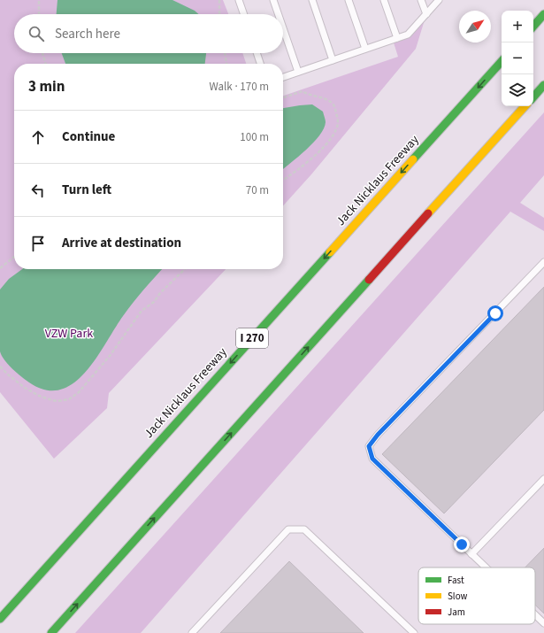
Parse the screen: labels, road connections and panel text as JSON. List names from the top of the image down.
{
  "streets": {
    "highway": ["Jack Nicklaus Freeway", "I 270"]
  },
  "parks": ["VZW Park"],
  "legend": ["Fast", "Slow", "Jam"],
  "north": "top right",
  "page": {
    "map_buttons": ["+", "−"],
    "search": "Search here",
    "heading": ["3 min", "Walk · 170 m"],
    "list": [
      ["Continue", "100 m"],
      ["Turn left", "70 m"],
      "Arrive at destination"
    ]
  }
}
